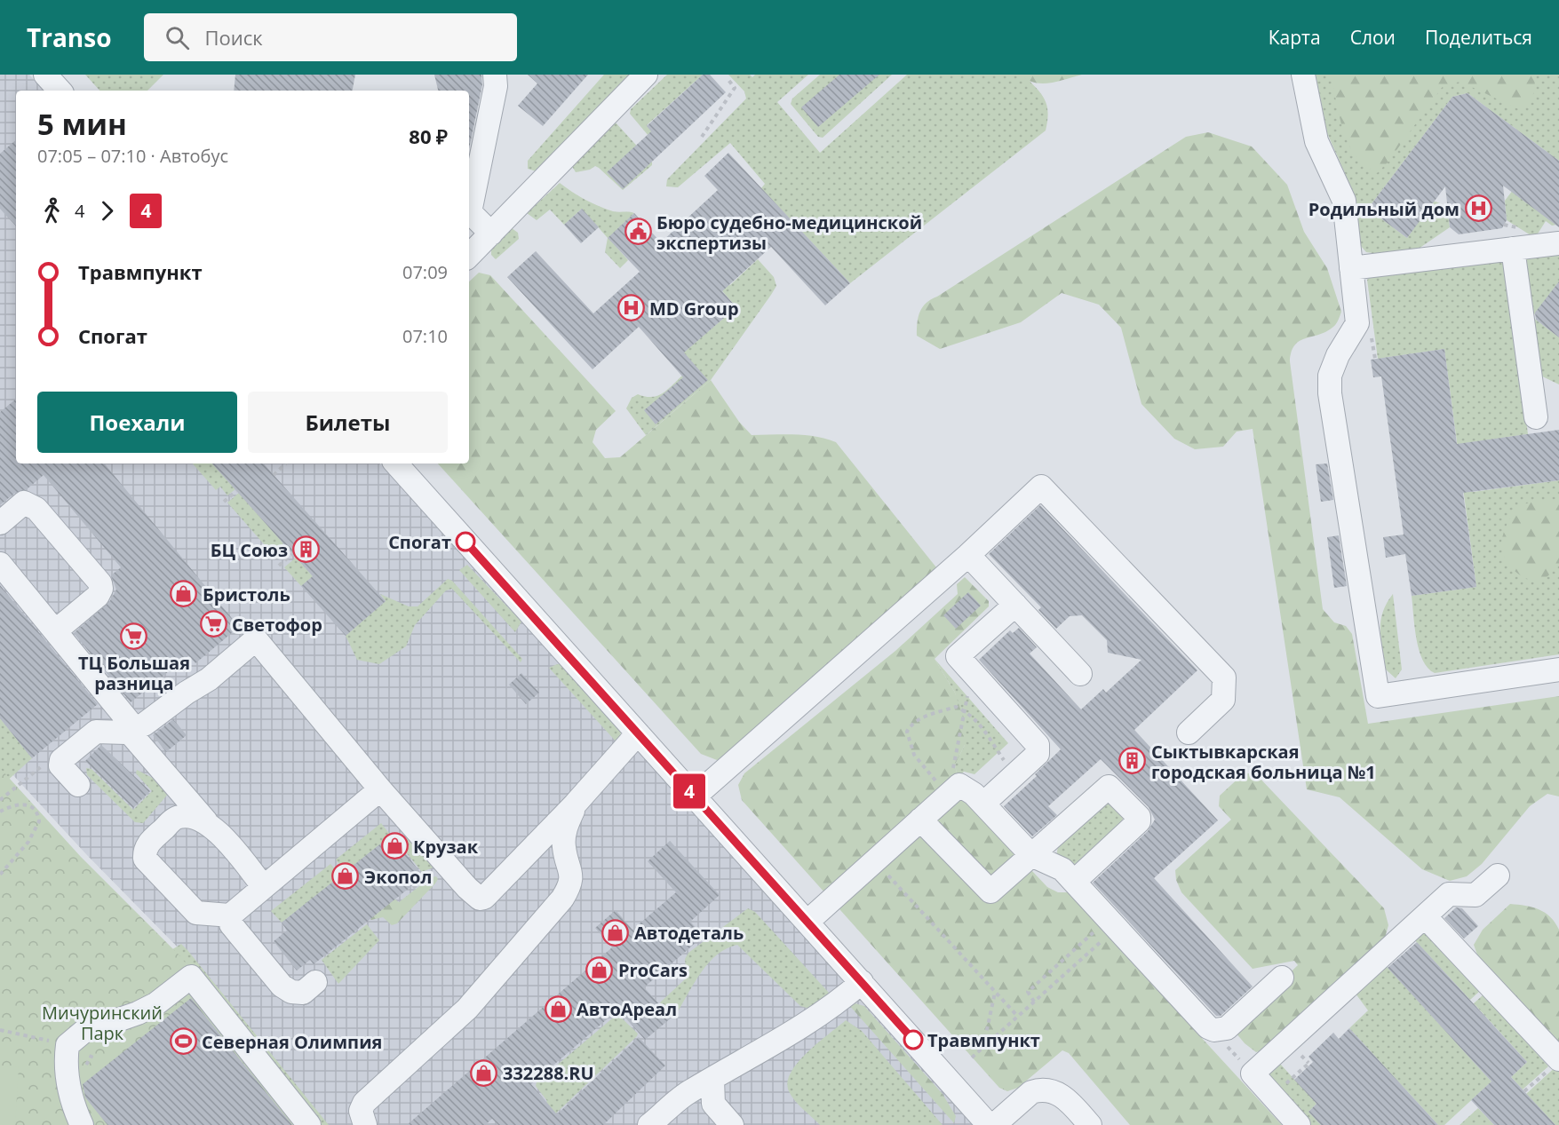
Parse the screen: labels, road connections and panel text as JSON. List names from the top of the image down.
{
  "parks": ["Мичуринский Парк"],
  "places": {
    "hospital": ["Родильный дом", "MD Group"],
    "public building": ["Бюро судебно-медицинской экспертизы"],
    "other": ["Спогат", "Травмпункт"],
    "building": ["БЦ Союз", "Сыктывкарская городская больница №1"],
    "shop": [
      "Бристоль",
      "Крузак",
      "Экопол",
      "Автодеталь",
      "ProCars",
      "АвтоАреал",
      "332288.RU"
    ],
    "supermarket": ["Светофор", "ТЦ Большая разница"],
    "sports": ["Северная Олимпия"]
  },
  "lines": ["bus line 4"],
  "page": {
    "header": "Transo",
    "search": "Поиск",
    "nav": ["Карта", "Слои", "Поделиться"],
    "on_map": "4",
    "heading": ["5 мин", "07:05 – 07:10 · Автобус", "80 ₽"],
    "legs": ["4", "4"],
    "list": [
      {
        "name": "Травмпункт",
        "value": "07:09"
      },
      {
        "name": "Спогат",
        "value": "07:10"
      }
    ],
    "buttons": ["Поехали", "Билеты"]
  }
}
